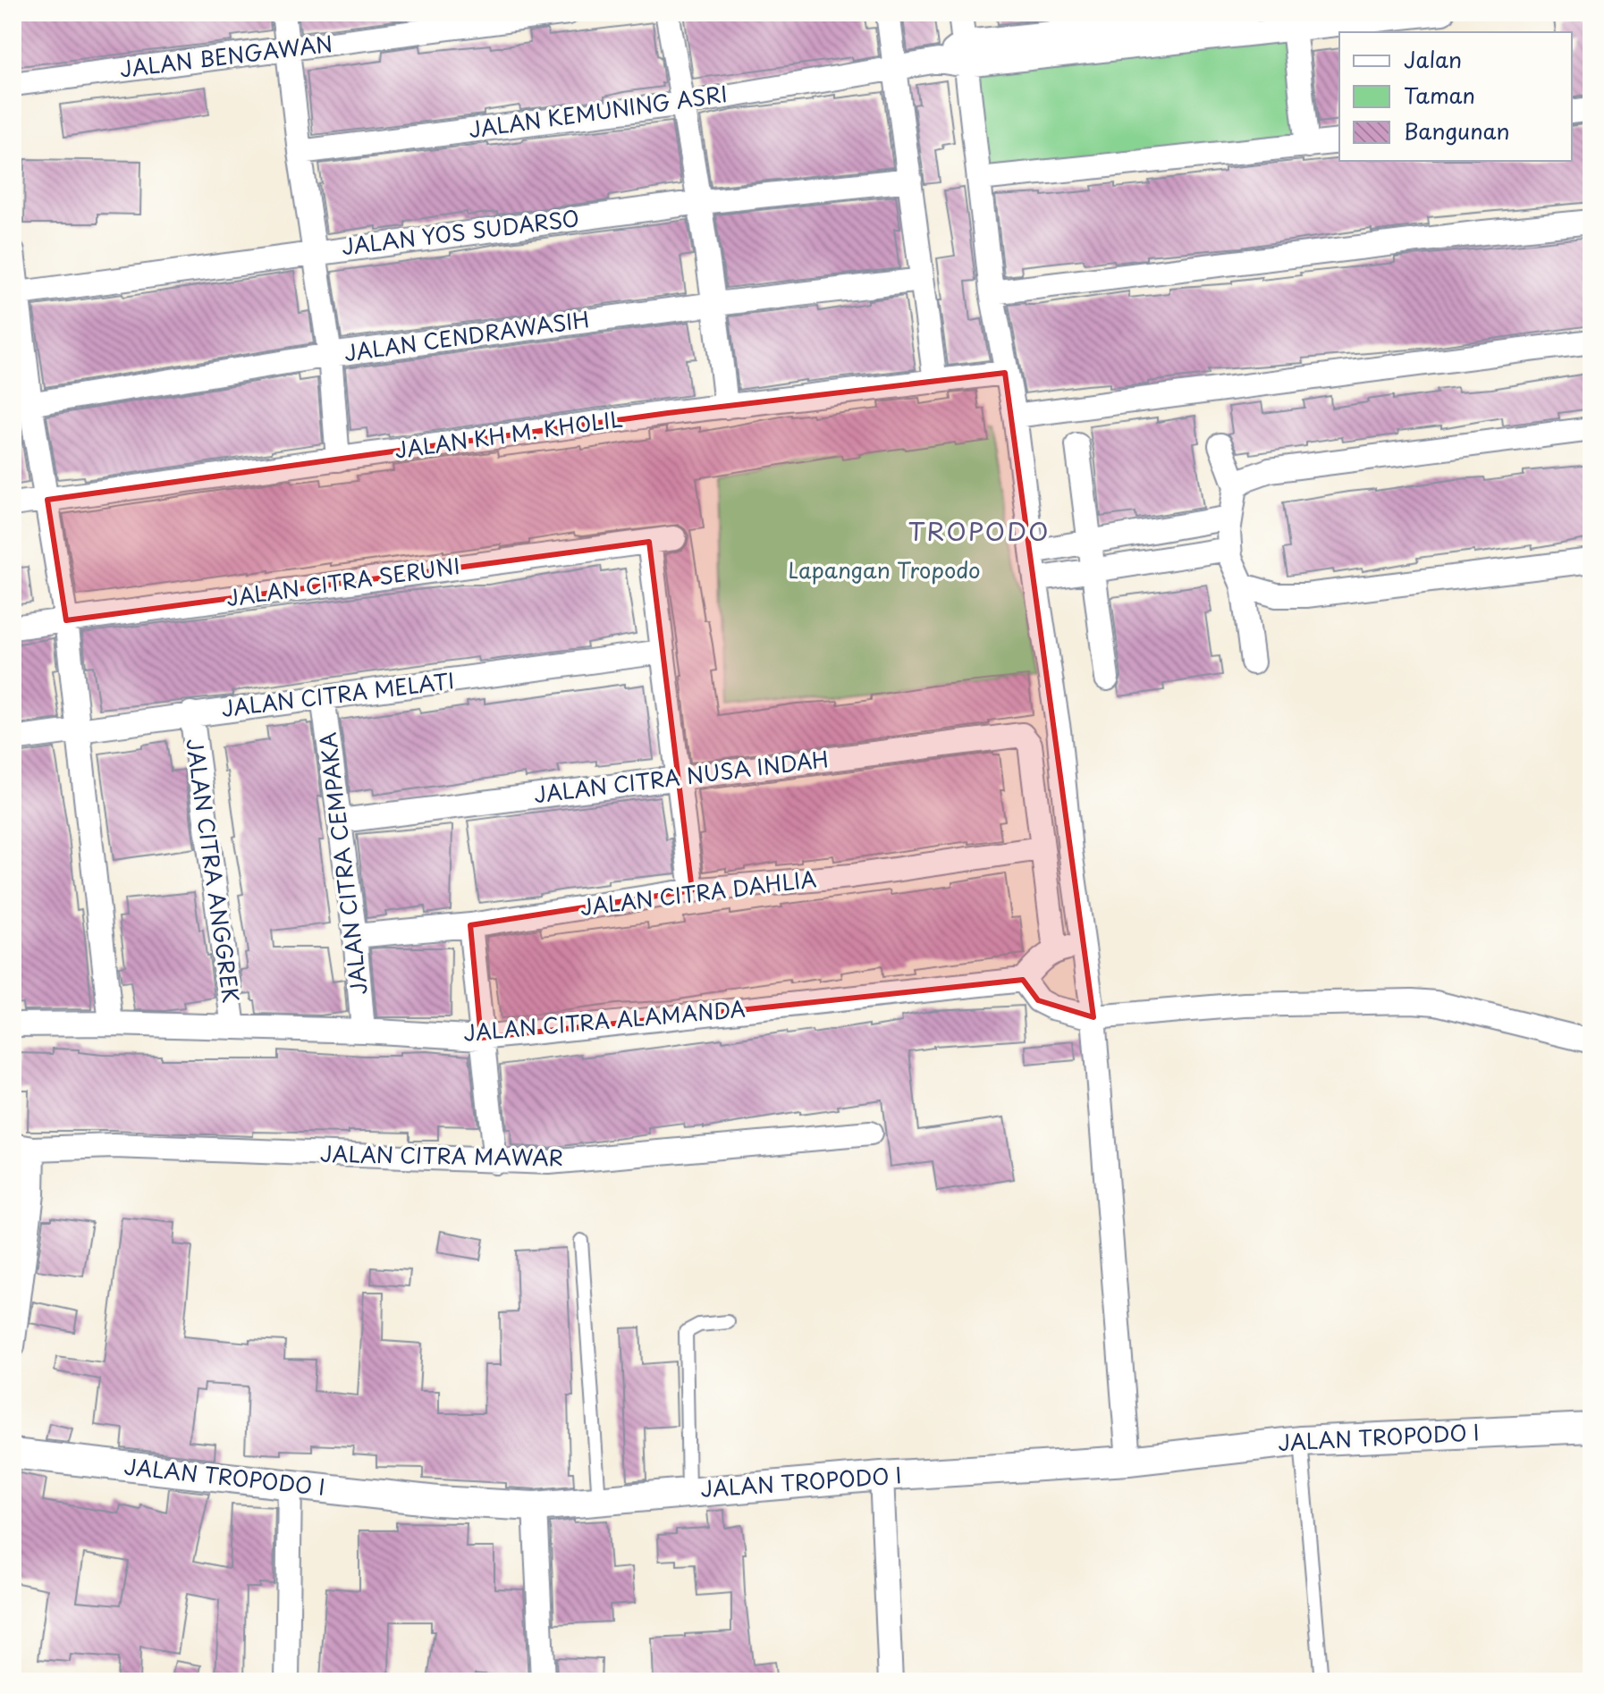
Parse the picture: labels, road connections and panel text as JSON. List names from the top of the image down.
{
  "streets": {
    "street": [
      "JALAN BENGAWAN",
      "JALAN KEMUNING ASRI",
      "JALAN YOS SUDARSO",
      "JALAN CENDRAWASIH",
      "JALAN KH M. KHOLIL",
      "JALAN CITRA SERUNI",
      "JALAN CITRA MELATI",
      "JALAN CITRA NUSA INDAH",
      "JALAN CITRA CEMPAKA",
      "JALAN CITRA ANGGREK",
      "JALAN CITRA DAHLIA",
      "JALAN CITRA ALAMANDA",
      "JALAN CITRA MAWAR",
      "JALAN TROPODO I"
    ]
  },
  "crossings": [
    ["JALAN CITRA MELATI", "JALAN CITRA CEMPAKA"],
    ["JALAN CITRA MELATI", "JALAN CITRA ANGGREK"],
    ["JALAN CITRA NUSA INDAH", "JALAN CITRA CEMPAKA"],
    ["JALAN CITRA NUSA INDAH", "JALAN CITRA DAHLIA"],
    ["JALAN CITRA CEMPAKA", "JALAN CITRA DAHLIA"],
    ["JALAN CITRA CEMPAKA", "JALAN CITRA ALAMANDA"],
    ["JALAN CITRA ANGGREK", "JALAN CITRA ALAMANDA"]
  ],
  "districts": ["TROPODO"],
  "parks": ["Lapangan Tropodo"],
  "legend": ["Jalan", "Taman", "Bangunan"]
}
